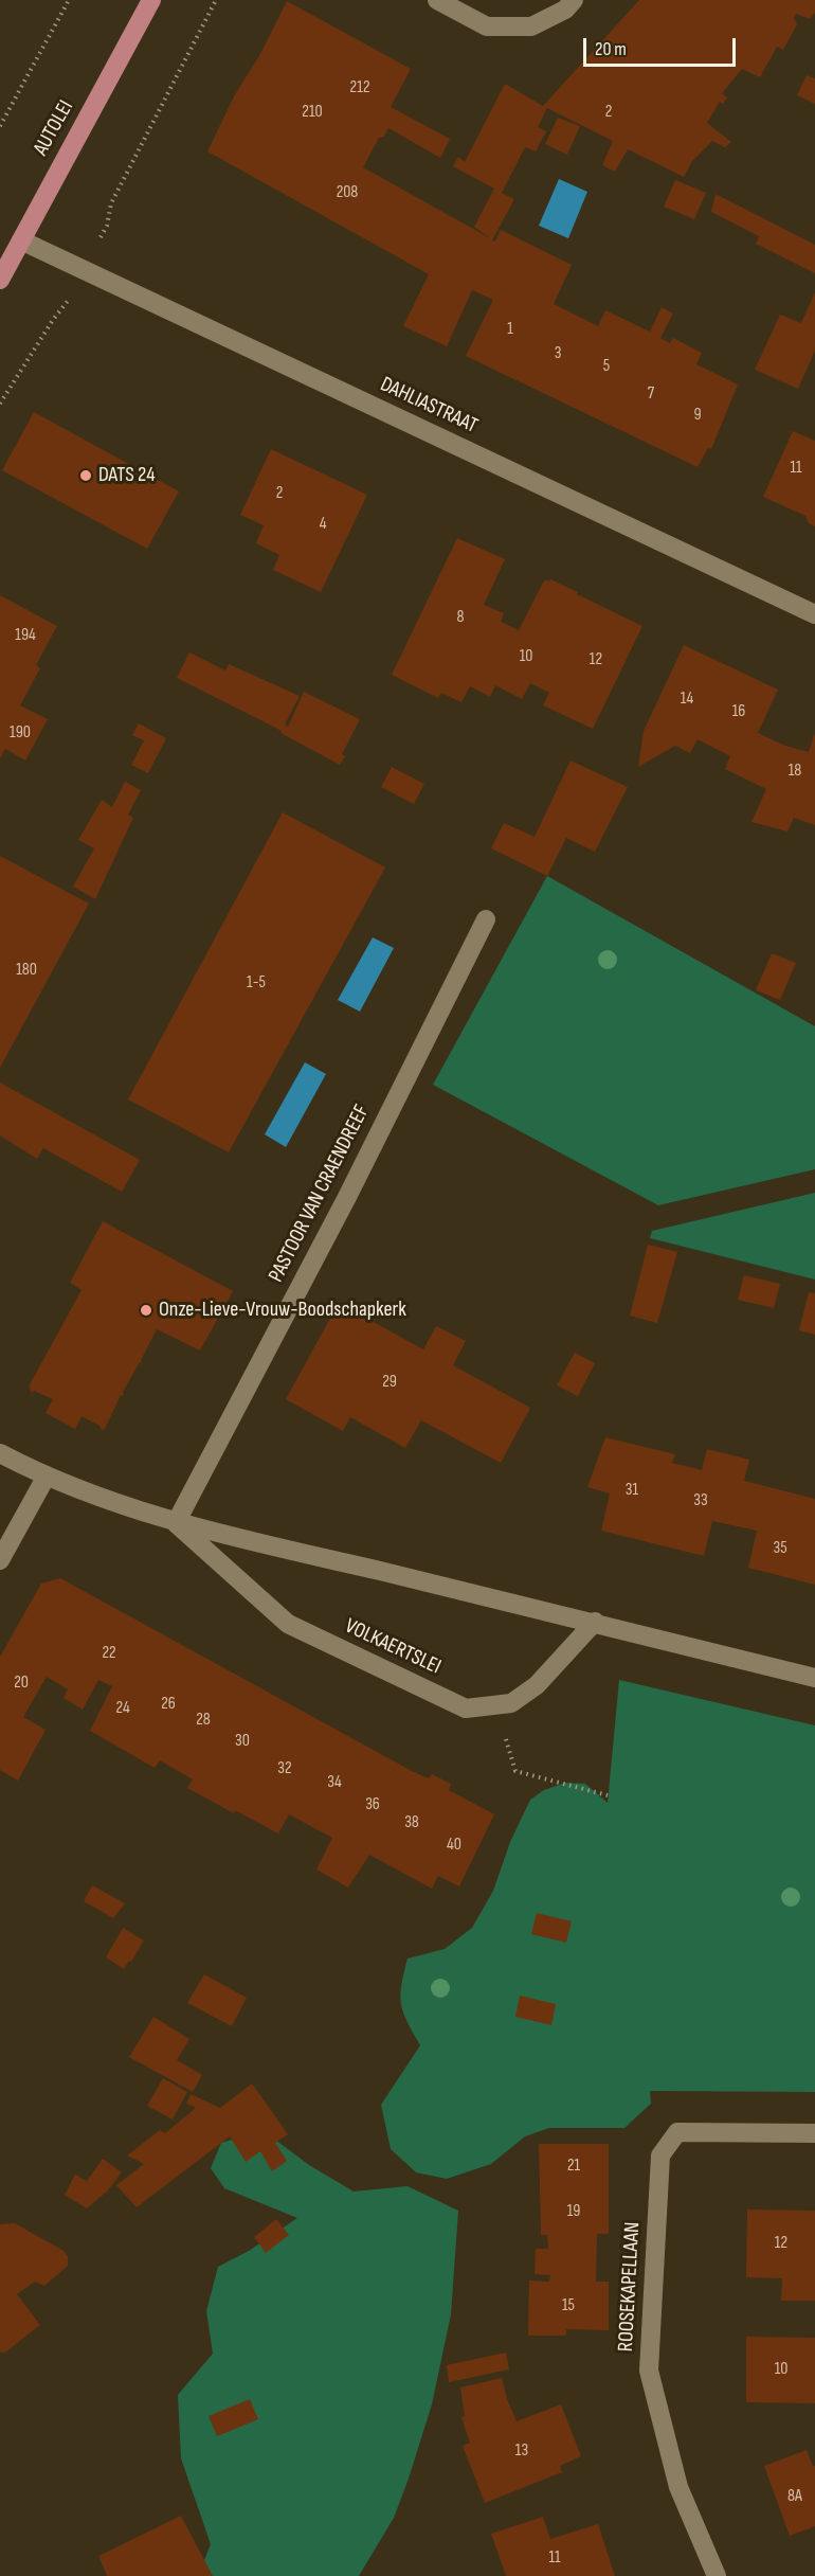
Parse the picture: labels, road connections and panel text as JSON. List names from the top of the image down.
{
  "streets": {
    "main road": ["AUTOLEI"],
    "street": [
      "DAHLIASTRAAT",
      "PASTOOR VAN CRAENDREEF",
      "VOLKAERTSLEI",
      "ROOSEKAPELLAAN"
    ]
  },
  "crossings": [
    ["AUTOLEI", "DAHLIASTRAAT"],
    ["PASTOOR VAN CRAENDREEF", "VOLKAERTSLEI"]
  ],
  "places": ["DATS 24", "Onze-Lieve-Vrouw-Boodschapkerk"],
  "house_numbers": [
    "212",
    "210",
    "2",
    "208",
    "1",
    "3",
    "5",
    "7",
    "9",
    "11",
    "2",
    "4",
    "8",
    "194",
    "10",
    "12",
    "14",
    "16",
    "190",
    "18",
    "180",
    "1-5",
    "29",
    "31",
    "33",
    "35",
    "22",
    "20",
    "26",
    "24",
    "28",
    "30",
    "32",
    "34",
    "36",
    "38",
    "40",
    "21",
    "19",
    "12",
    "15",
    "10",
    "13",
    "8A",
    "11"
  ],
  "scale_bar": "20 m"
}
